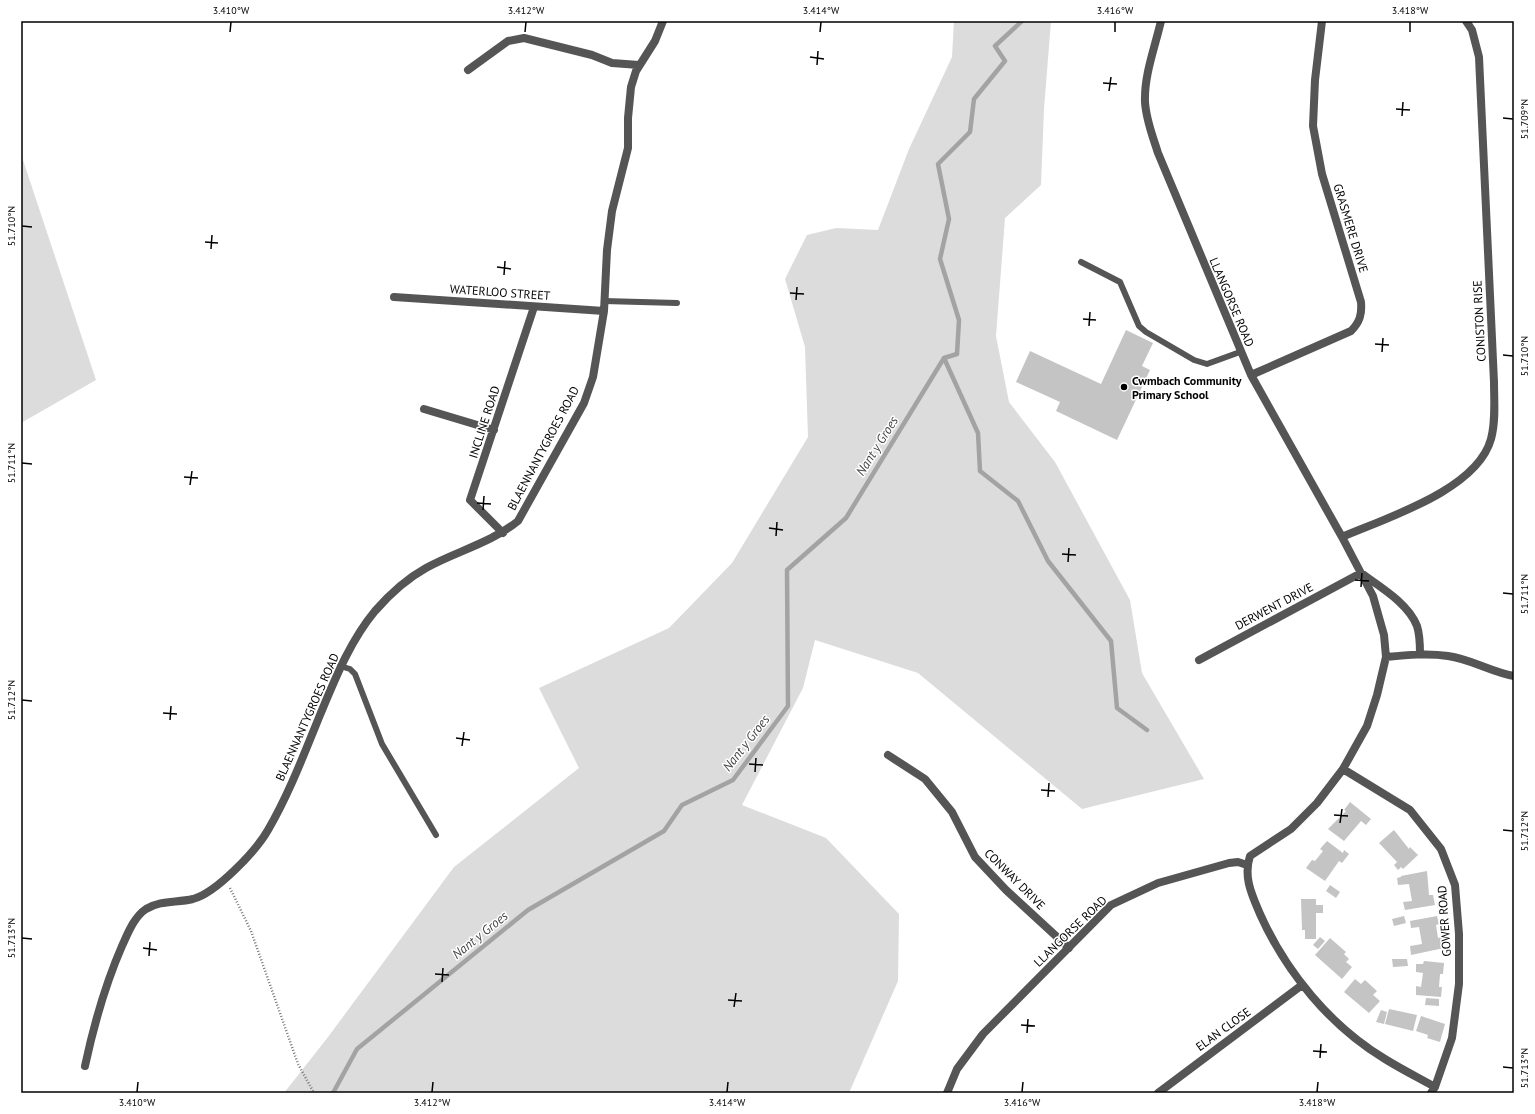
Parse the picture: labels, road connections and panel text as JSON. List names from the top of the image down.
{
  "streets": {
    "street": [
      "GRASMERE DRIVE",
      "WATERLOO STREET",
      "LLANGORSE ROAD",
      "CONISTON RISE",
      "INCLINE ROAD",
      "BLAENNANTYGROES ROAD",
      "DERWENT DRIVE",
      "CONWAY DRIVE",
      "GOWER ROAD",
      "ELAN CLOSE"
    ]
  },
  "crossings": [
    ["GRASMERE DRIVE", "LLANGORSE ROAD"],
    ["WATERLOO STREET", "INCLINE ROAD"],
    ["WATERLOO STREET", "BLAENNANTYGROES ROAD"],
    ["LLANGORSE ROAD", "CONISTON RISE"],
    ["LLANGORSE ROAD", "DERWENT DRIVE"],
    ["LLANGORSE ROAD", "CONWAY DRIVE"],
    ["LLANGORSE ROAD", "GOWER ROAD"],
    ["INCLINE ROAD", "BLAENNANTYGROES ROAD"]
  ],
  "water": ["Nant y Groes"],
  "places": ["Cwmbach Community Primary School"],
  "coordinates": [
    "3.410°W",
    "3.412°W",
    "3.414°W",
    "3.416°W",
    "3.418°W",
    "51.709°N",
    "51.710°N",
    "51.711°N",
    "51.712°N",
    "51.713°N"
  ]
}
